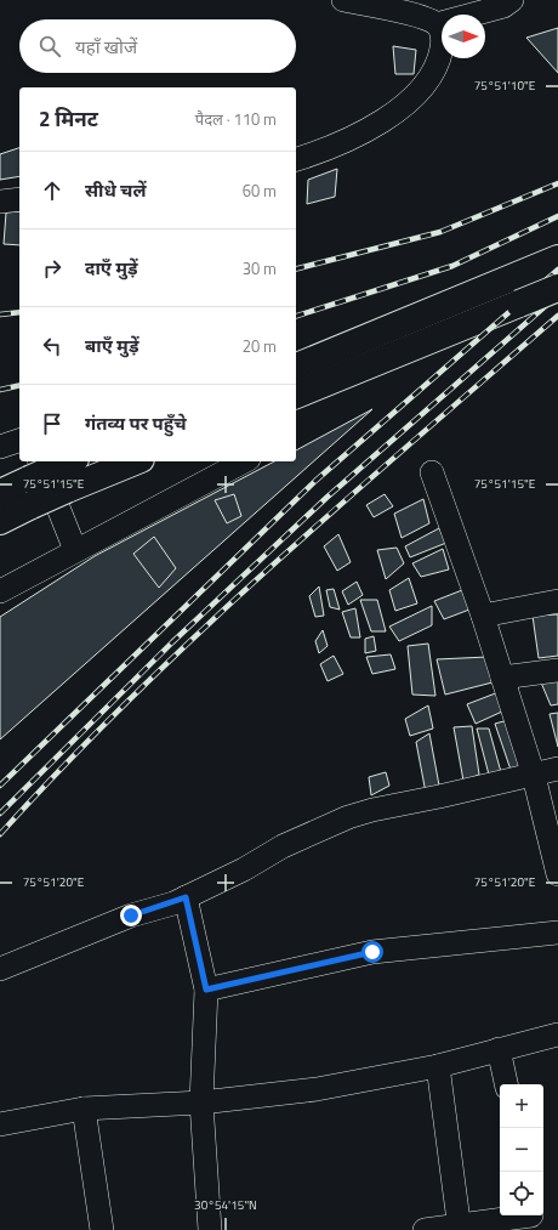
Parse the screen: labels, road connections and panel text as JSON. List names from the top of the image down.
{
  "north": "right",
  "page": {
    "search": "यहाँ खोजें",
    "heading": ["2 मिनट", "पैदल · 110 m"],
    "list": [
      ["सीधे चलें", "60 m"],
      ["दाएँ मुड़ें", "30 m"],
      ["बाएँ मुड़ें", "20 m"],
      "गंतव्य पर पहुँचे"
    ],
    "map_buttons": ["+", "−"]
  },
  "coordinates": [
    "75°51'10\"E",
    "75°51'15\"E",
    "75°51'20\"E",
    "30°54'15\"N"
  ]
}
